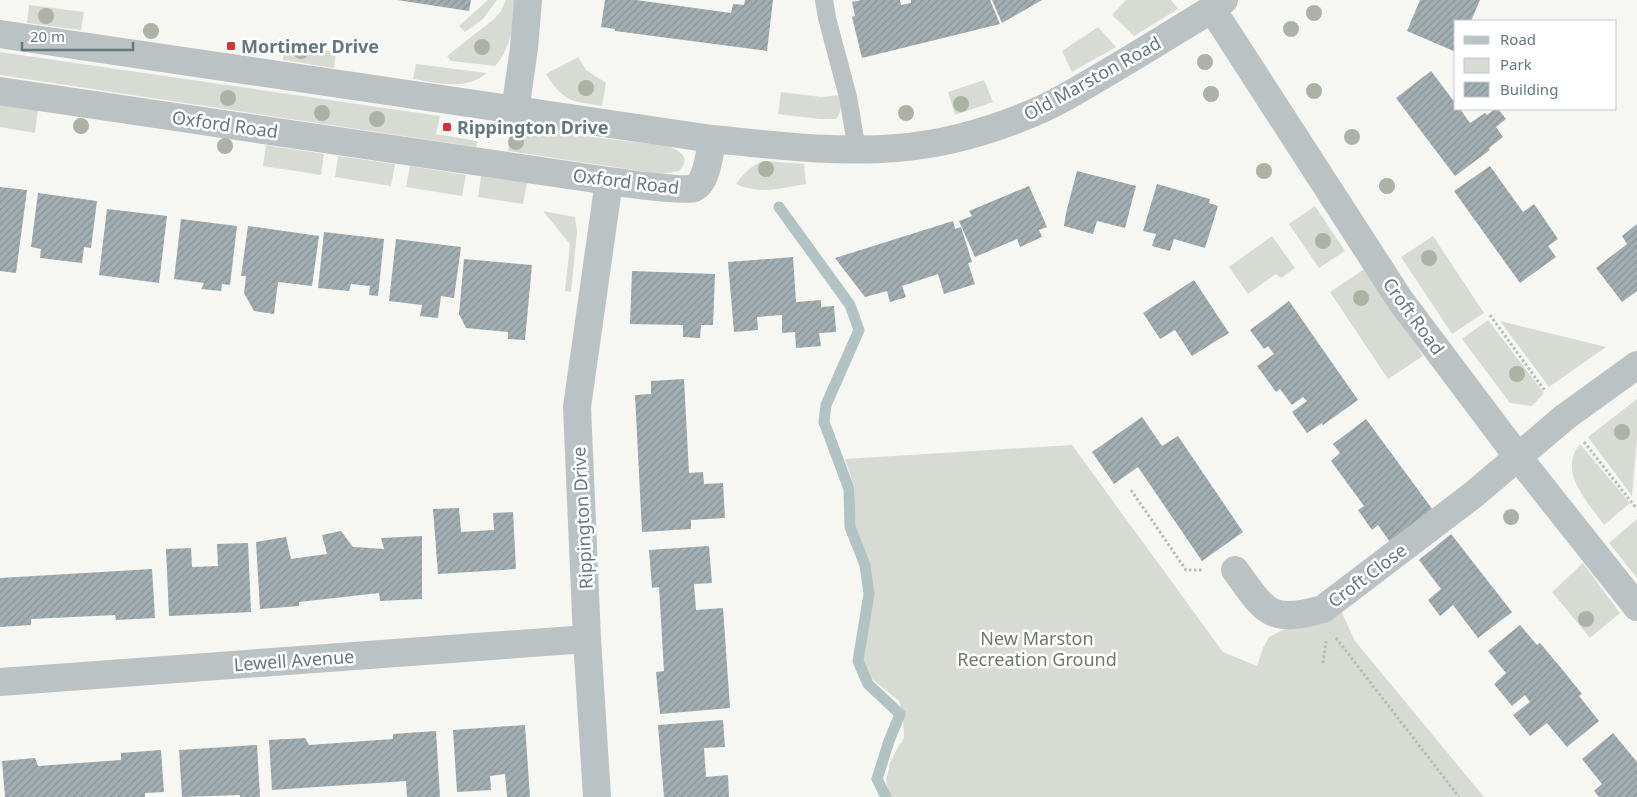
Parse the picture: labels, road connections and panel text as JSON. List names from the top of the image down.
{
  "streets": {
    "street": [
      "Old Marston Road",
      "Oxford Road",
      "Croft Road",
      "Rippington Drive",
      "Croft Close",
      "Lewell Avenue"
    ]
  },
  "crossings": [
    ["Old Marston Road", "Oxford Road"],
    ["Old Marston Road", "Croft Road"],
    ["Oxford Road", "Rippington Drive"],
    ["Croft Road", "Croft Close"],
    ["Rippington Drive", "Lewell Avenue"]
  ],
  "parks": ["New Marston Recreation Ground"],
  "places": {
    "transit": ["Mortimer Drive", "Rippington Drive"]
  },
  "legend": ["Road", "Park", "Building"],
  "scale_bar": "20 m"
}
